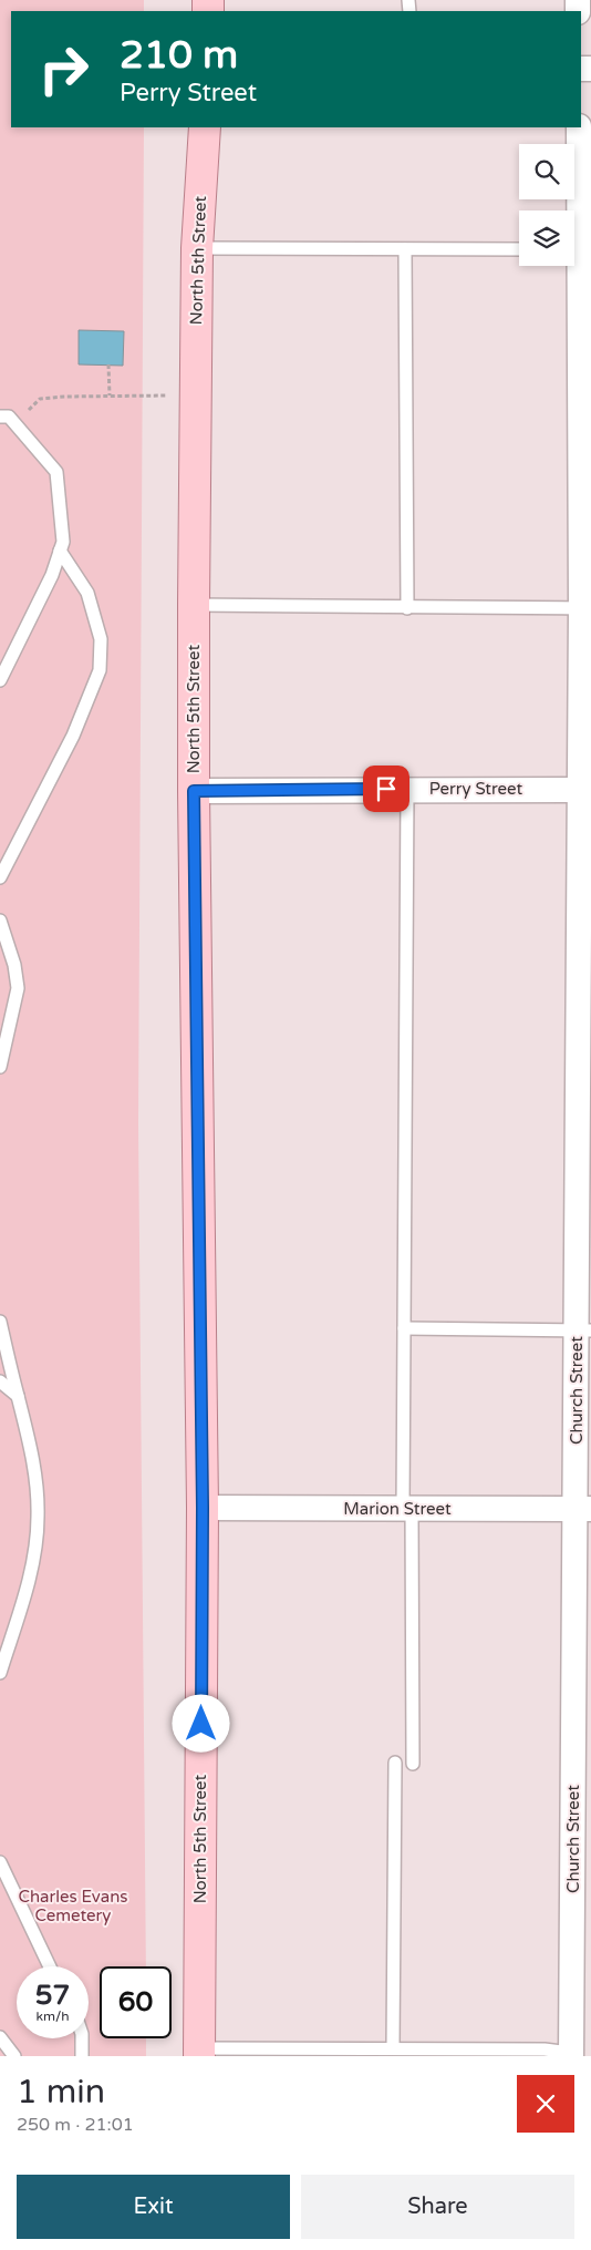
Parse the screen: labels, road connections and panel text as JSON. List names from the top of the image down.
{
  "streets": {
    "main road": ["North 5th Street"],
    "street": ["Perry Street", "Church Street", "Marion Street"]
  },
  "crossings": [
    ["North 5th Street", "Perry Street"],
    ["North 5th Street", "Marion Street"],
    ["Perry Street", "Church Street"],
    ["Church Street", "Marion Street"]
  ],
  "parks": ["Charles Evans Cemetery"],
  "page": {
    "turn": ["210 m", "Perry Street"],
    "speed": "57 km/h",
    "limit": "60",
    "heading": ["1 min", "250 m · 21:01"],
    "buttons": ["Exit", "Share"]
  }
}
